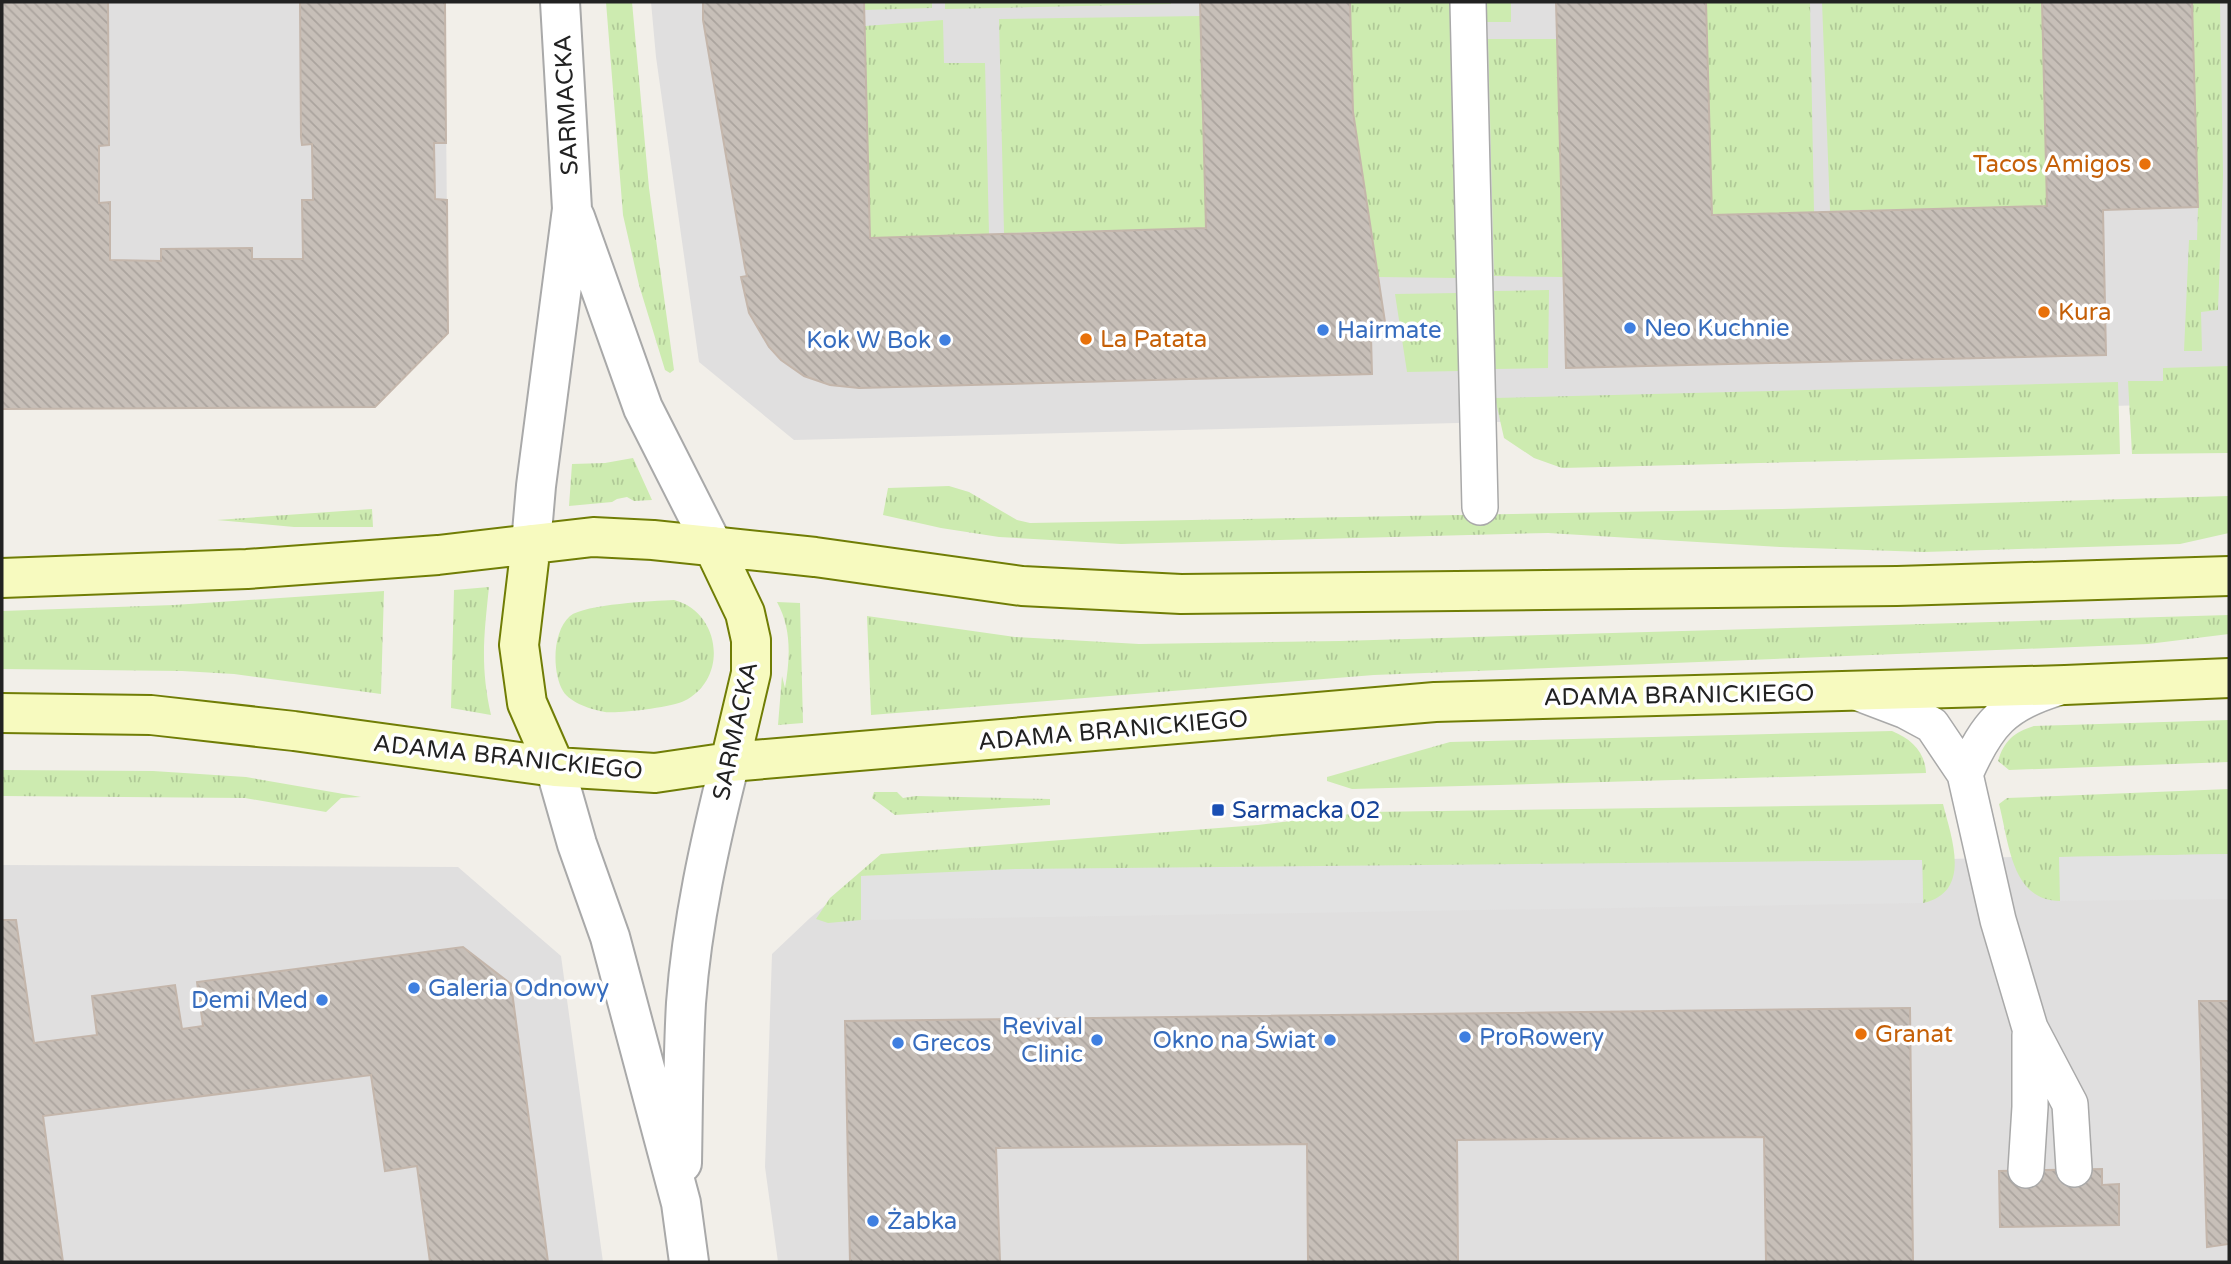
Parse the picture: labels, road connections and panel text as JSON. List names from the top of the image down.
{
  "streets": {
    "main road": ["SARMACKA", "ADAMA BRANICKIEGO"]
  },
  "crossings": [
    ["SARMACKA", "ADAMA BRANICKIEGO"]
  ],
  "places": {
    "other": [
      "Tacos Amigos",
      "Kura",
      "Neo Kuchnie",
      "Hairmate",
      "La Patata",
      "Kok W Bok",
      "Galeria Odnowy",
      "Demi Med",
      "Granat",
      "ProRowery",
      "Revival Clinic",
      "Okno na Świat",
      "Grecos",
      "Żabka"
    ],
    "transit": ["Sarmacka 02"]
  }
}
